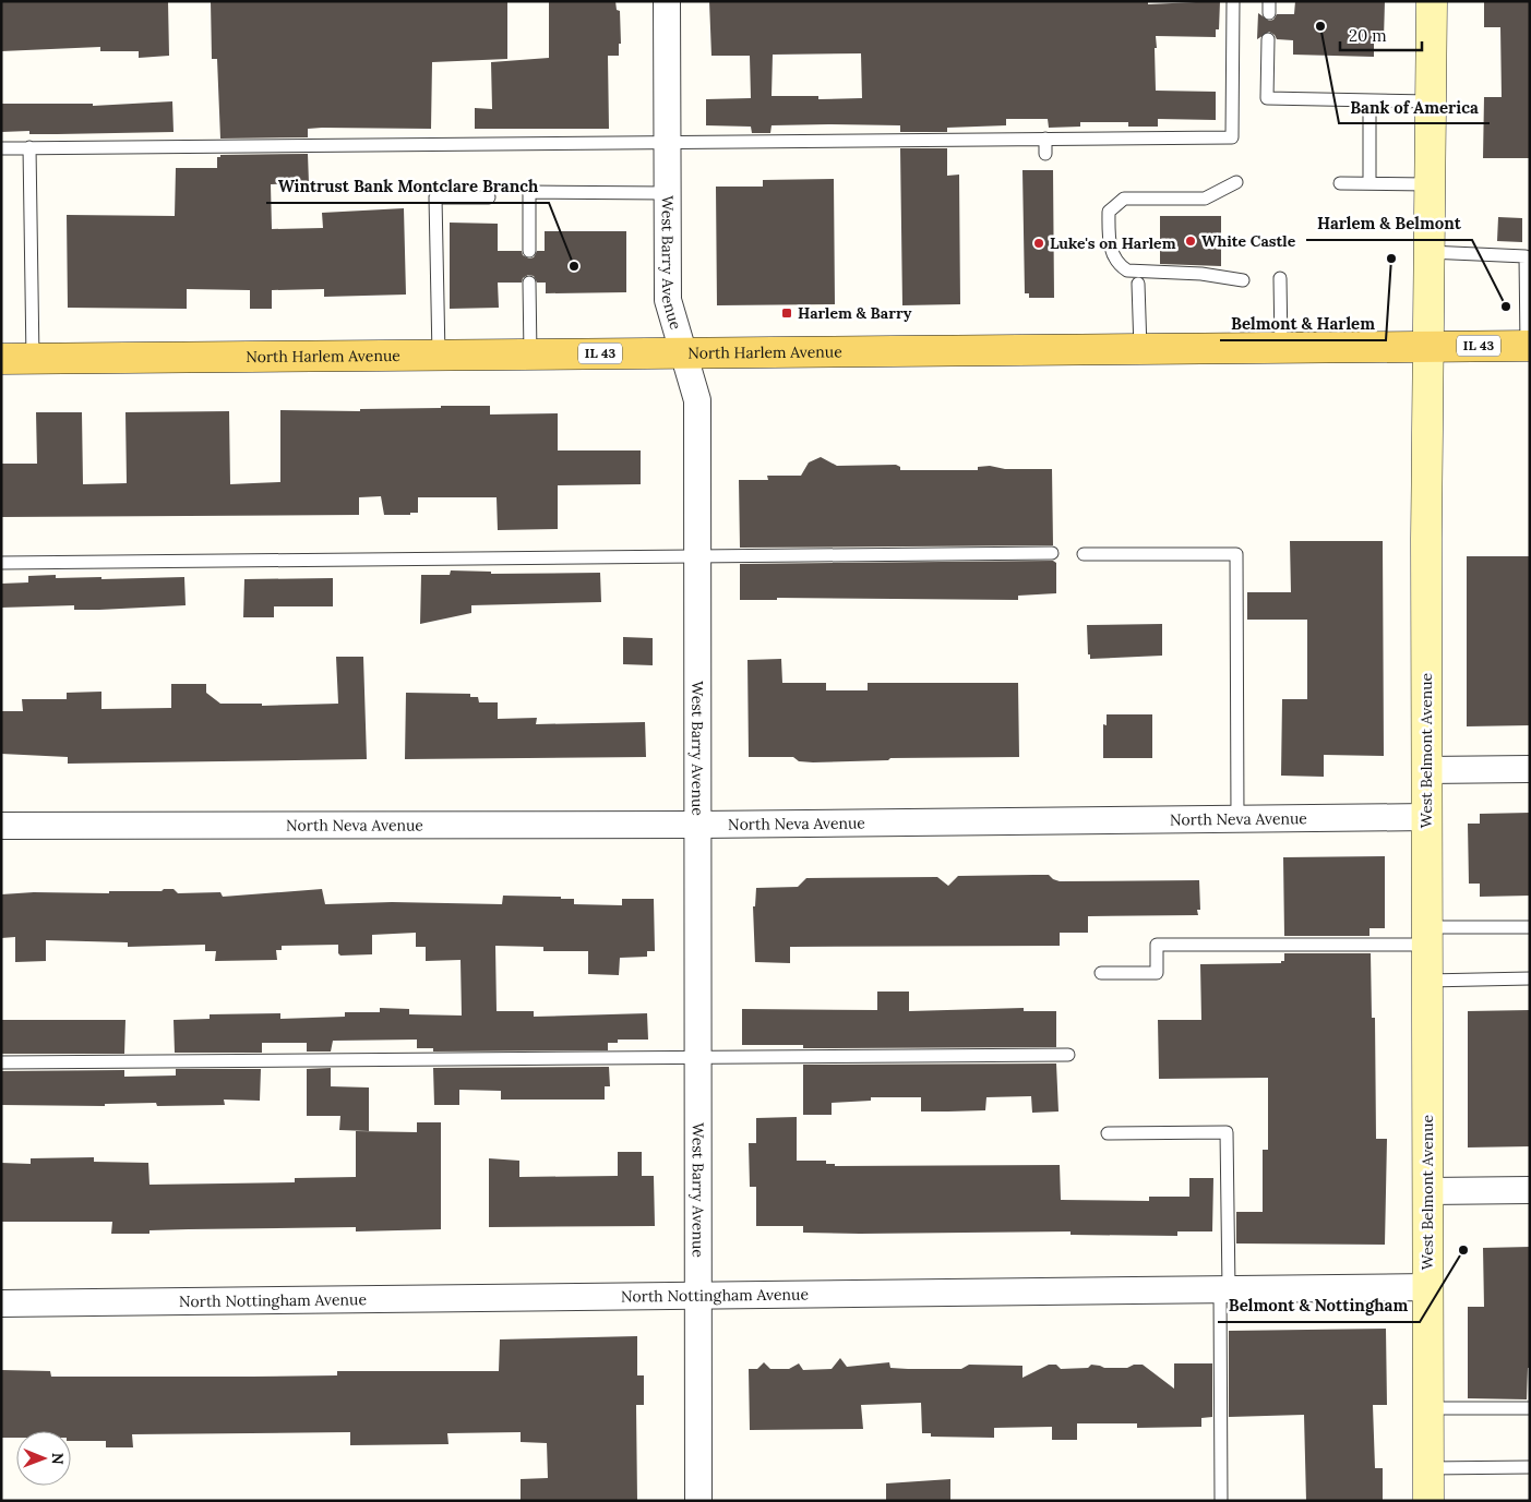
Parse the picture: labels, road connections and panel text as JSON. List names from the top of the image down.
{
  "streets": {
    "main road": ["IL 43", "North Harlem Avenue", "West Belmont Avenue"],
    "street": ["West Barry Avenue", "North Neva Avenue", "North Nottingham Avenue"]
  },
  "crossings": [
    ["West Barry Avenue", "North Harlem Avenue"],
    ["West Barry Avenue", "North Neva Avenue"],
    ["West Barry Avenue", "North Nottingham Avenue"],
    ["North Harlem Avenue", "West Belmont Avenue"],
    ["West Belmont Avenue", "North Neva Avenue"],
    ["West Belmont Avenue", "North Nottingham Avenue"]
  ],
  "places": {
    "other": [
      "Bank of America",
      "White Castle",
      "Luke's on Harlem",
      "Belmont & Harlem",
      "Wintrust Bank Montclare Branch",
      "Harlem & Belmont",
      "Belmont & Nottingham"
    ],
    "transit": ["Harlem & Barry"]
  },
  "scale_bar": "20 m",
  "north": "right"
}
